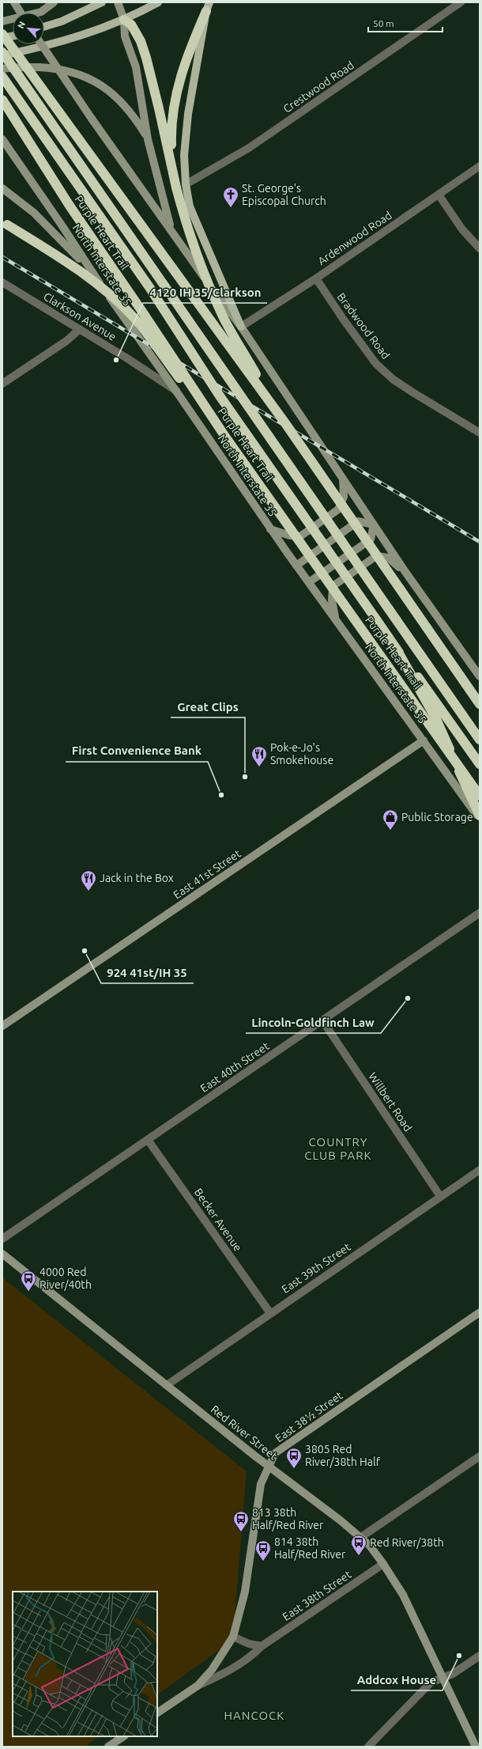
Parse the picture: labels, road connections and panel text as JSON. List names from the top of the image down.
{
  "streets": {
    "highway": ["Purple Heart Trail"],
    "main road": [
      "North Interstate 35",
      "East 41st Street",
      "East 38½ Street",
      "Red River Street",
      "East 38th Street"
    ],
    "street": [
      "Crestwood Road",
      "Ardenwood Road",
      "Clarkson Avenue",
      "Bradwood Road",
      "East 40th Street",
      "Willbert Road",
      "Becker Avenue",
      "East 39th Street"
    ]
  },
  "crossings": [
    ["Ardenwood Road", "Bradwood Road"],
    ["North Interstate 35", "Clarkson Avenue"],
    ["North Interstate 35", "East 41st Street"],
    ["East 40th Street", "Willbert Road"],
    ["East 40th Street", "Becker Avenue"],
    ["Willbert Road", "East 39th Street"],
    ["Becker Avenue", "East 39th Street"],
    ["East 39th Street", "Red River Street"],
    ["East 38½ Street", "Red River Street"],
    ["East 38½ Street", "East 38th Street"],
    ["Red River Street", "East 38th Street"]
  ],
  "districts": ["COUNTRY CLUB PARK", "HANCOCK"],
  "places": {
    "church": ["St. George's Episcopal Church"],
    "other": [
      "4120 IH 35/Clarkson",
      "Great Clips",
      "First Convenience Bank",
      "924 41st/IH 35",
      "Lincoln-Goldfinch Law",
      "Addcox House"
    ],
    "restaurant": ["Pok-e-Jo's Smokehouse", "Jack in the Box"],
    "shop": ["Public Storage"],
    "bus stop": [
      "4000 Red River/40th",
      "3805 Red River/38th Half",
      "813 38th Half/Red River",
      "Red River/38th",
      "814 38th Half/Red River"
    ]
  },
  "scale_bar": "50 m",
  "north": "top left"
}
